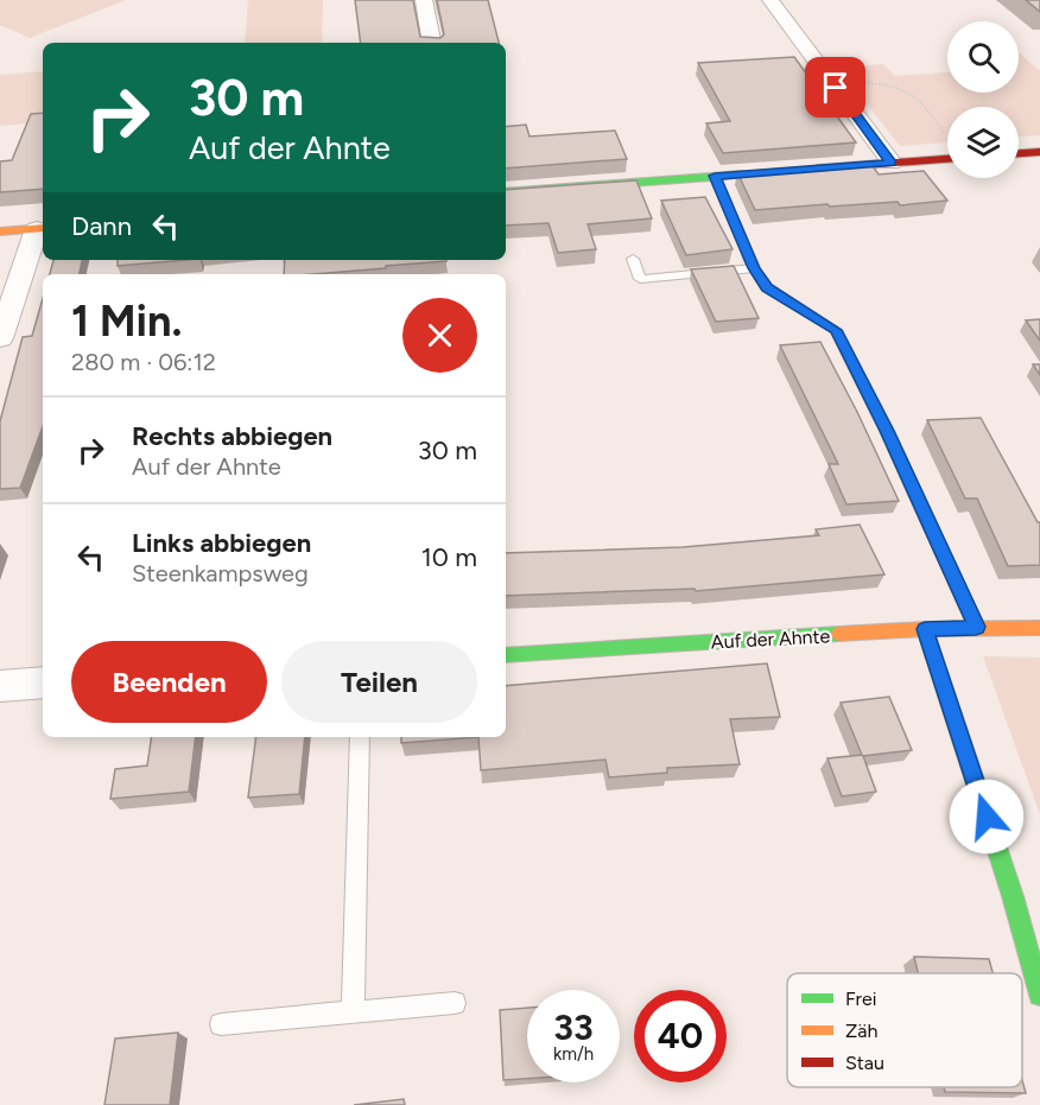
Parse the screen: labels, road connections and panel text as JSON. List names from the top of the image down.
{
  "streets": {
    "street": ["Auf der Ahnte"]
  },
  "legend": ["Frei", "Zäh", "Stau"],
  "page": {
    "turn": ["30 m", "Auf der Ahnte"],
    "then": "Dann",
    "heading": ["1 Min.", "280 m · 06:12"],
    "list": [
      {
        "name": "Rechts abbiegen",
        "note": "Auf der Ahnte",
        "value": "30 m"
      },
      {
        "name": "Links abbiegen",
        "note": "Steenkampsweg",
        "value": "10 m"
      }
    ],
    "buttons": ["Beenden", "Teilen"],
    "speed": "33 km/h",
    "limit": "40"
  }
}
